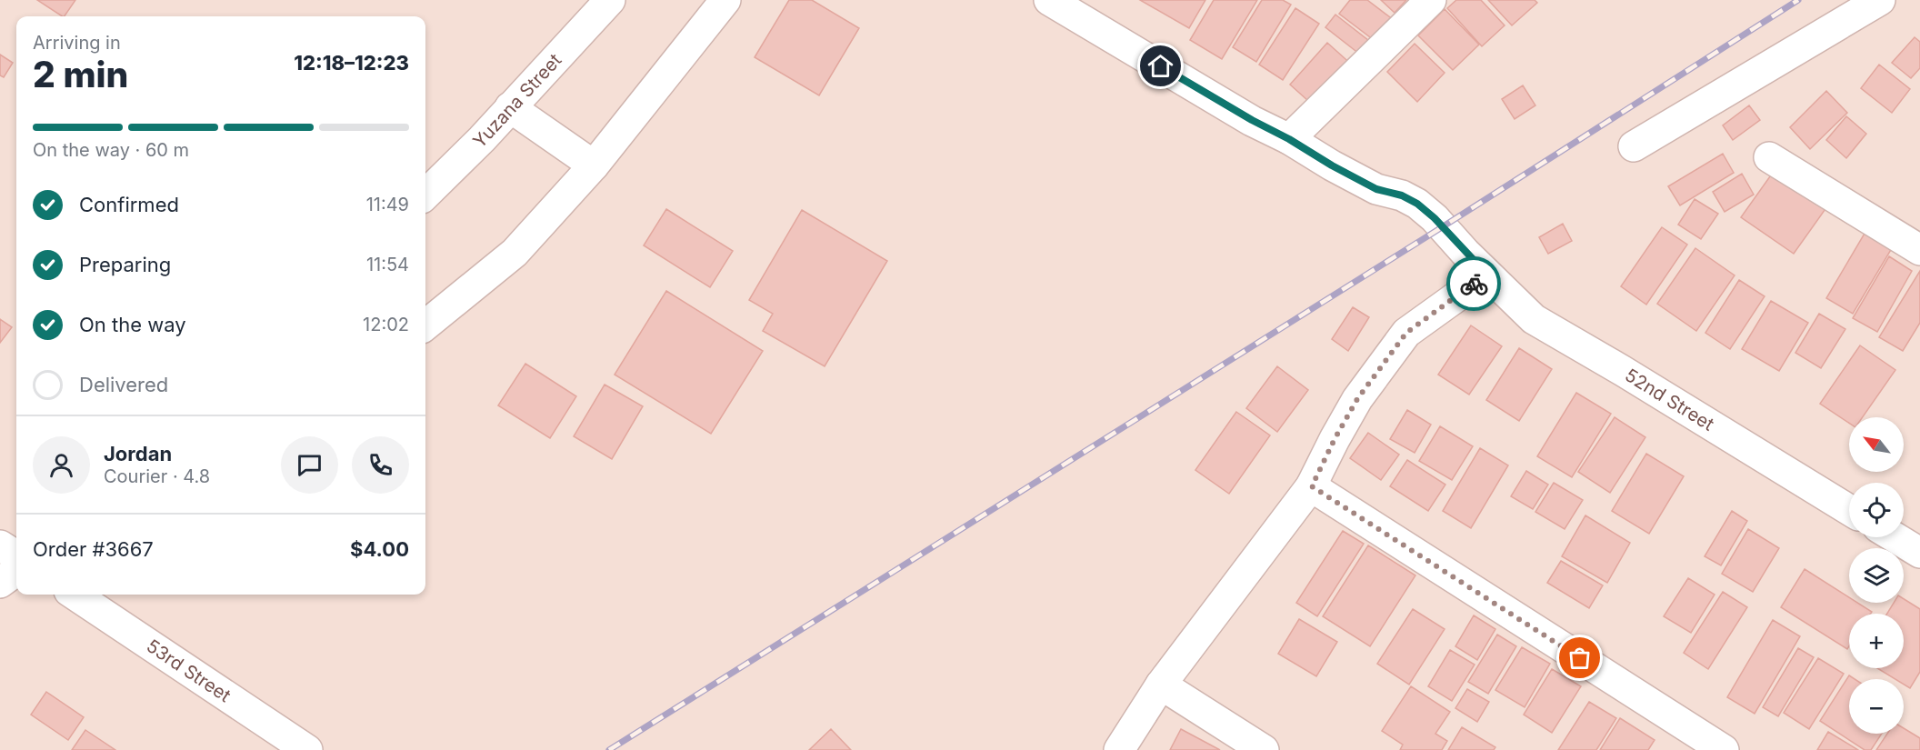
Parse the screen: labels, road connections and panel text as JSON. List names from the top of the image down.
{
  "streets": {
    "street": ["Yuzana Street", "52nd Street", "53rd Street"]
  },
  "north": "top left",
  "page": {
    "heading": ["2 min", "Arriving in", "12:18–12:23"],
    "panel": [
      "Jordan",
      "Courier · 4.8",
      "Order #3667",
      "$4.00"
    ],
    "bar": "On the way · 60 m",
    "list": [
      ["Confirmed", "11:49"],
      ["Preparing", "11:54"],
      ["On the way", "12:02"],
      "Delivered"
    ],
    "map_buttons": ["+", "−"]
  }
}
